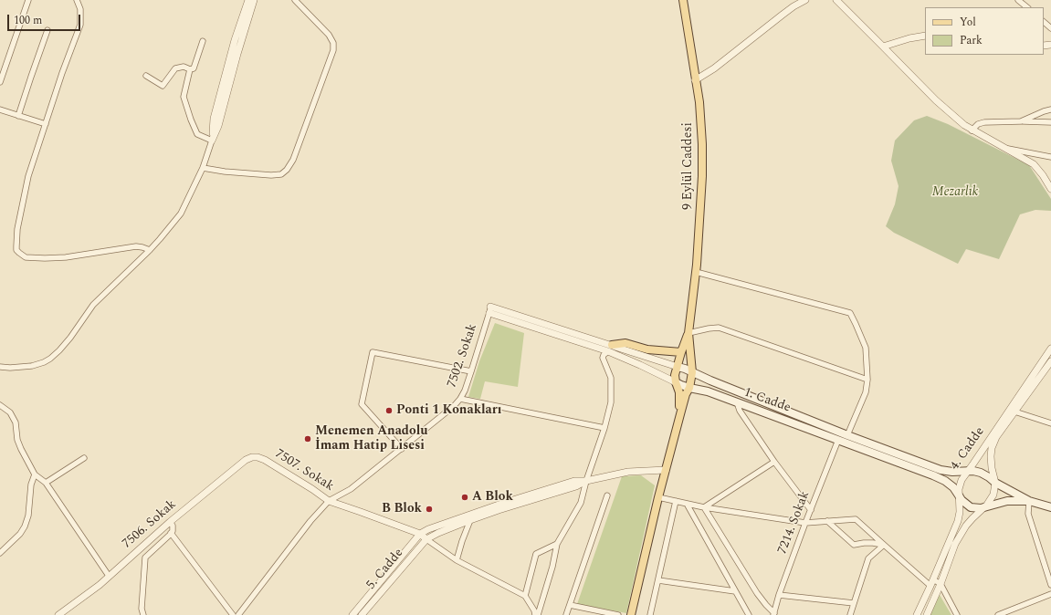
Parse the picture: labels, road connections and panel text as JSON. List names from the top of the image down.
{
  "streets": {
    "main road": ["9 Eylül Caddesi", "1. Cadde"],
    "street": [
      "7502. Sokak",
      "4. Cadde",
      "7507. Sokak",
      "7214. Sokak",
      "7506. Sokak",
      "5. Cadde"
    ]
  },
  "crossings": [
    ["9 Eylül Caddesi", "1. Cadde"],
    ["7502. Sokak", "1. Cadde"],
    ["7502. Sokak", "7507. Sokak"],
    ["1. Cadde", "4. Cadde"],
    ["1. Cadde", "7214. Sokak"],
    ["7507. Sokak", "7506. Sokak"]
  ],
  "parks": ["Mezarlık"],
  "places": [
    "Ponti 1 Konakları",
    "Menemen Anadolu İmam Hatip Lisesi",
    "A Blok",
    "B Blok"
  ],
  "legend": ["Yol", "Park"],
  "scale_bar": "100 m"
}
